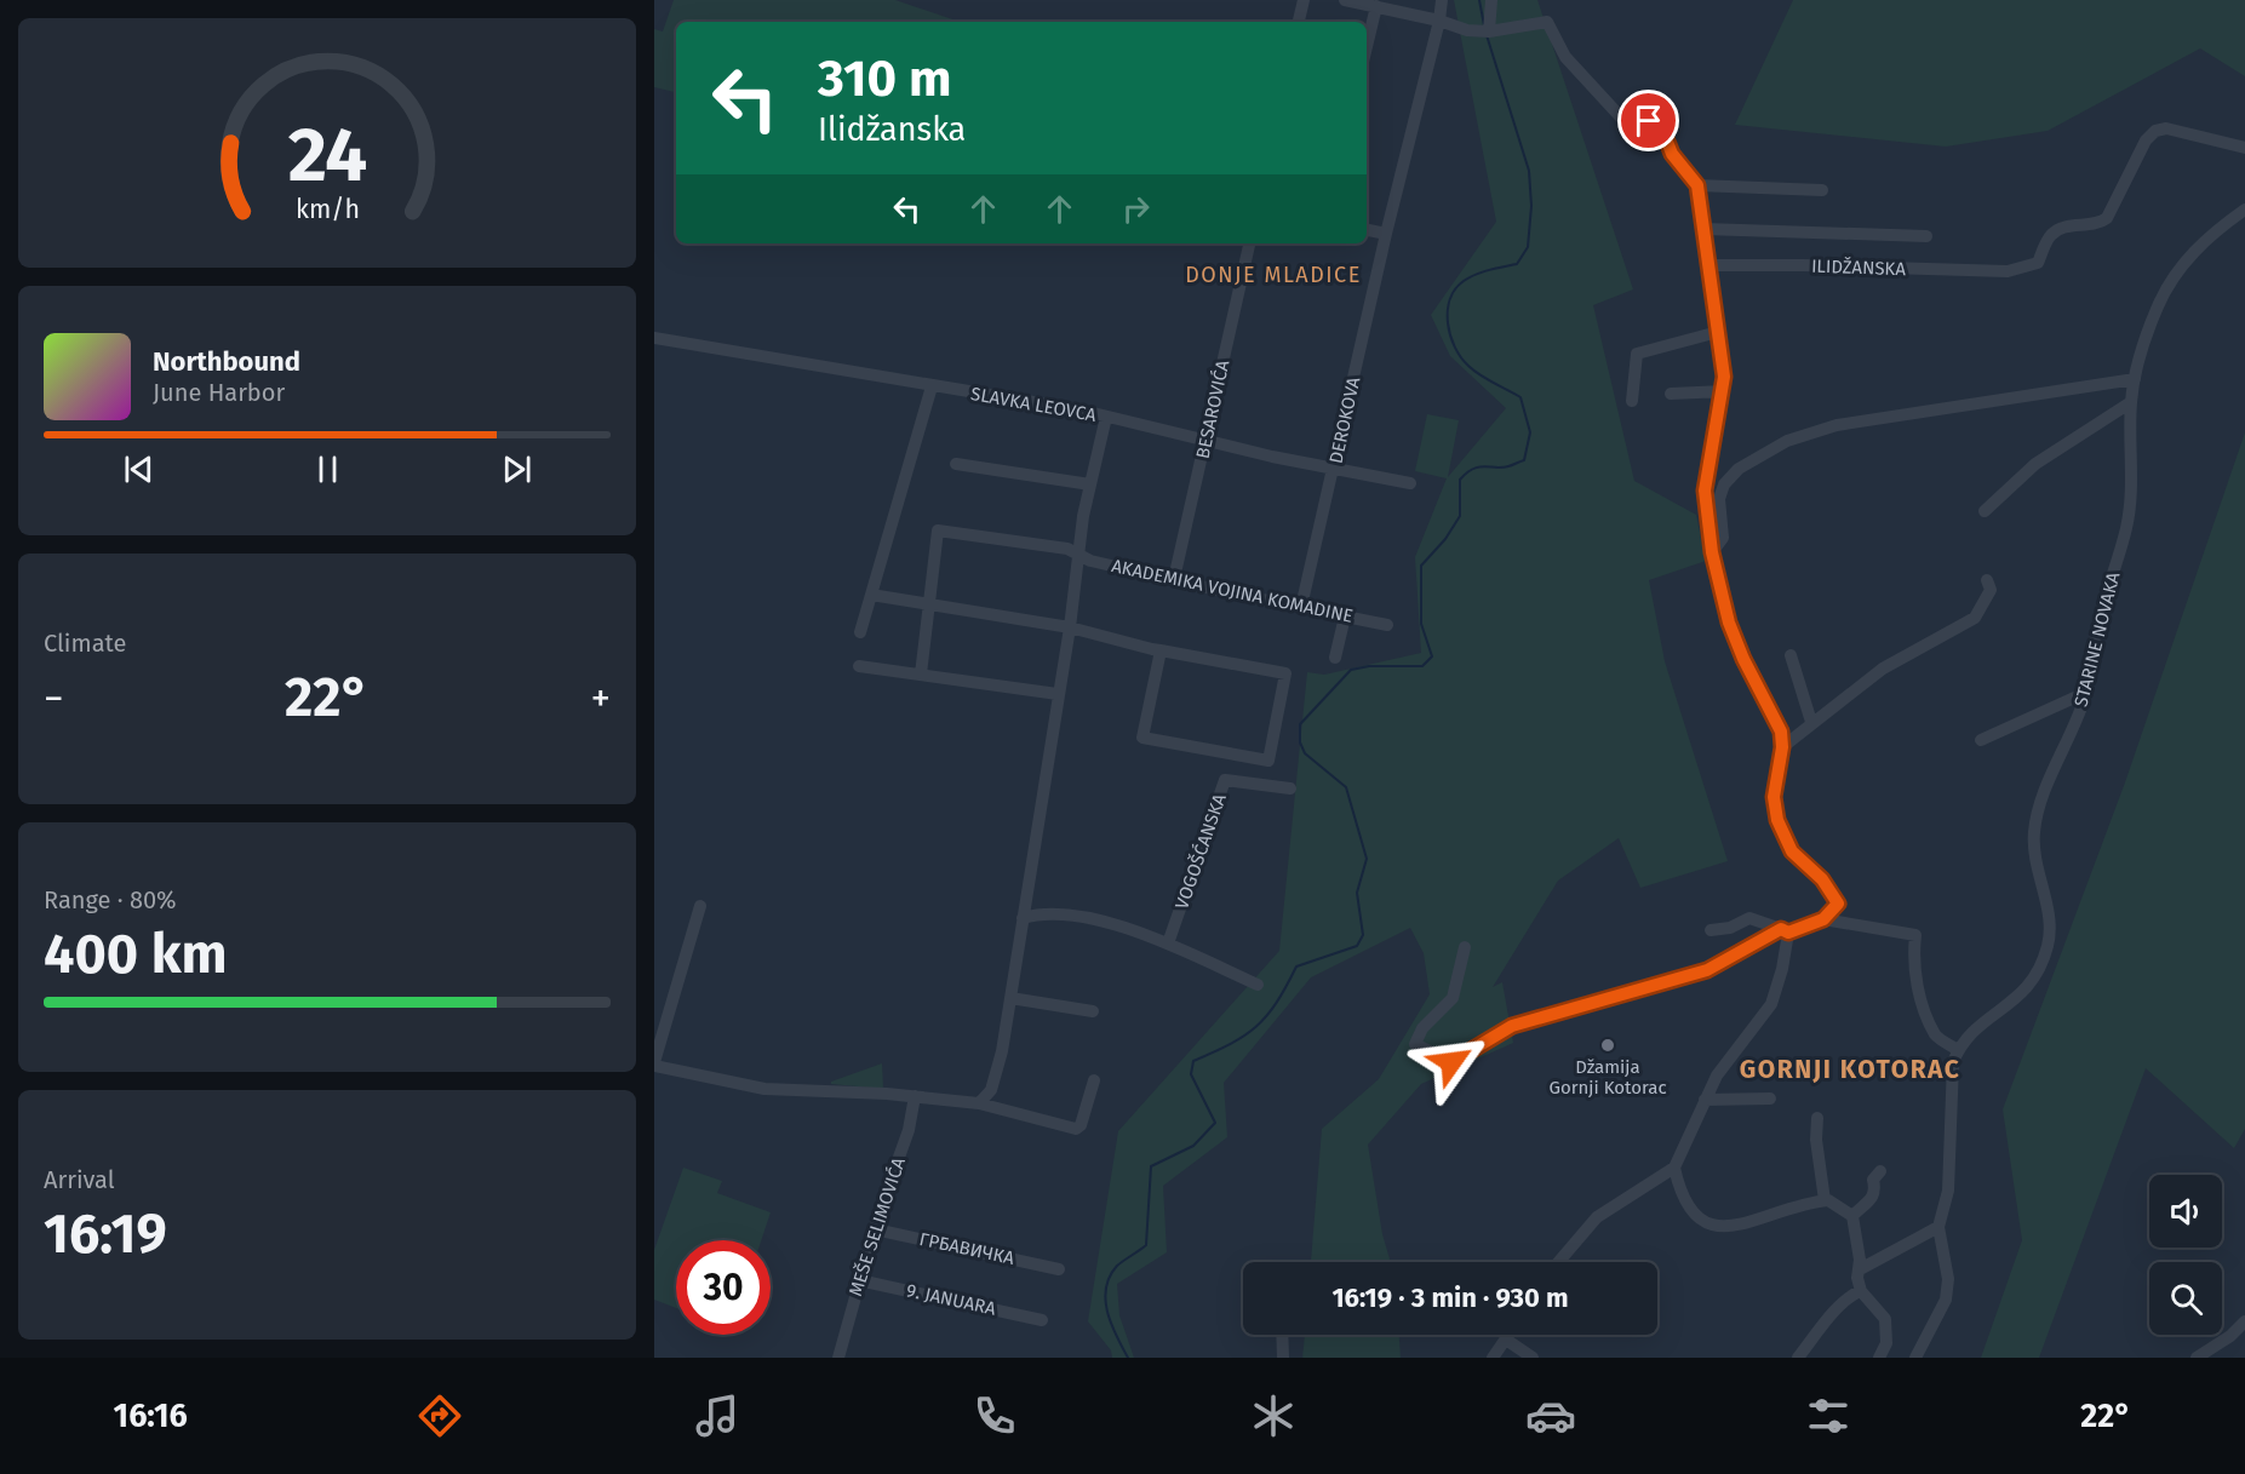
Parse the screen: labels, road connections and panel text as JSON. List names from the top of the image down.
{
  "streets": {
    "street": [
      "ILIDŽANSKA",
      "SLAVKA LEOVCA",
      "BESAROVIĆA",
      "DEROKOVA",
      "AKADEMIKA VOJINA KOMADINE",
      "STARINE NOVAKA",
      "VOGOŠĆANSKA",
      "MEŠE SELIMOVIĆA",
      "ГРБАВИЧКА",
      "9. JANUARA"
    ]
  },
  "crossings": [
    ["SLAVKA LEOVCA", "BESAROVIĆA"],
    ["SLAVKA LEOVCA", "DEROKOVA"],
    ["BESAROVIĆA", "AKADEMIKA VOJINA KOMADINE"],
    ["DEROKOVA", "AKADEMIKA VOJINA KOMADINE"],
    ["MEŠE SELIMOVIĆA", "ГРБАВИЧКА"],
    ["MEŠE SELIMOVIĆA", "9. JANUARA"]
  ],
  "districts": ["DONJE MLADICE", "GORNJI KOTORAC"],
  "places": ["Džamija Gornji Kotorac"],
  "page": {
    "turn": ["310 m", "Ilidžanska"],
    "song": ["Northbound", "June Harbor"],
    "tile": [
      "Climate",
      ["Range · 80%", "400 km"],
      ["Arrival", "16:19"]
    ],
    "heat": ["−", "22°", "+"],
    "limit": "30",
    "trip": "16:19 · 3 min · 930 m",
    "tabs": ["16:16", "22°"],
    "gauge": ["24", "km/h"]
  }
}
